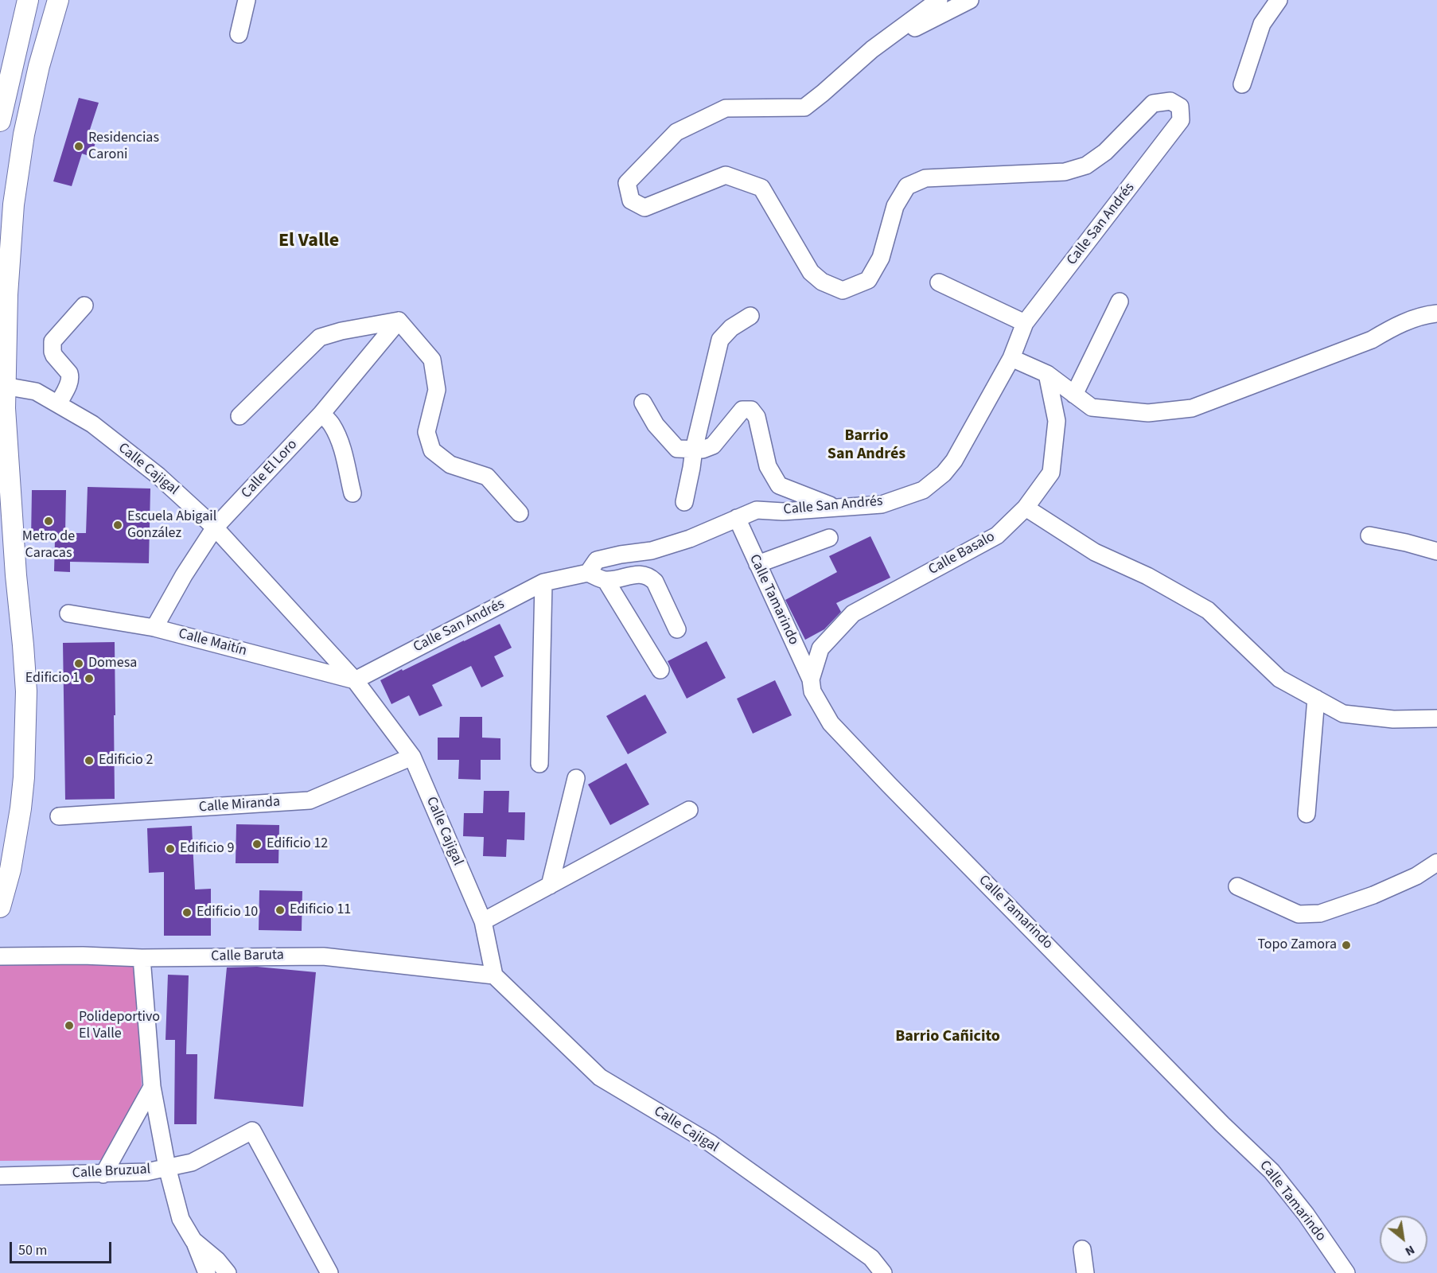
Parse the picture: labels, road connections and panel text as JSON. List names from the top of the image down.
{
  "streets": {
    "street": [
      "Calle San Andrés",
      "Calle Cajigal",
      "Calle El Loro",
      "Calle Basalo",
      "Calle Tamarindo",
      "Calle Maitín",
      "Calle Miranda",
      "Calle Baruta",
      "Calle Bruzual"
    ]
  },
  "crossings": [
    ["Calle San Andrés", "Calle Cajigal"],
    ["Calle San Andrés", "Calle Tamarindo"],
    ["Calle San Andrés", "Calle Maitín"],
    ["Calle Cajigal", "Calle El Loro"],
    ["Calle Cajigal", "Calle Maitín"],
    ["Calle Cajigal", "Calle Miranda"],
    ["Calle Cajigal", "Calle Baruta"],
    ["Calle El Loro", "Calle Maitín"],
    ["Calle Basalo", "Calle Tamarindo"]
  ],
  "districts": ["El Valle", "Barrio San Andrés", "Barrio Cañicito"],
  "places": [
    "Residencias Caroni",
    "Metro de Caracas",
    "Escuela Abigail González",
    "Domesa",
    "Edificio 1",
    "Edificio 2",
    "Edificio 12",
    "Edificio 9",
    "Edificio 11",
    "Edificio 10",
    "Topo Zamora",
    "Polideportivo El Valle"
  ],
  "scale_bar": "50 m",
  "north": "bottom right"
}
